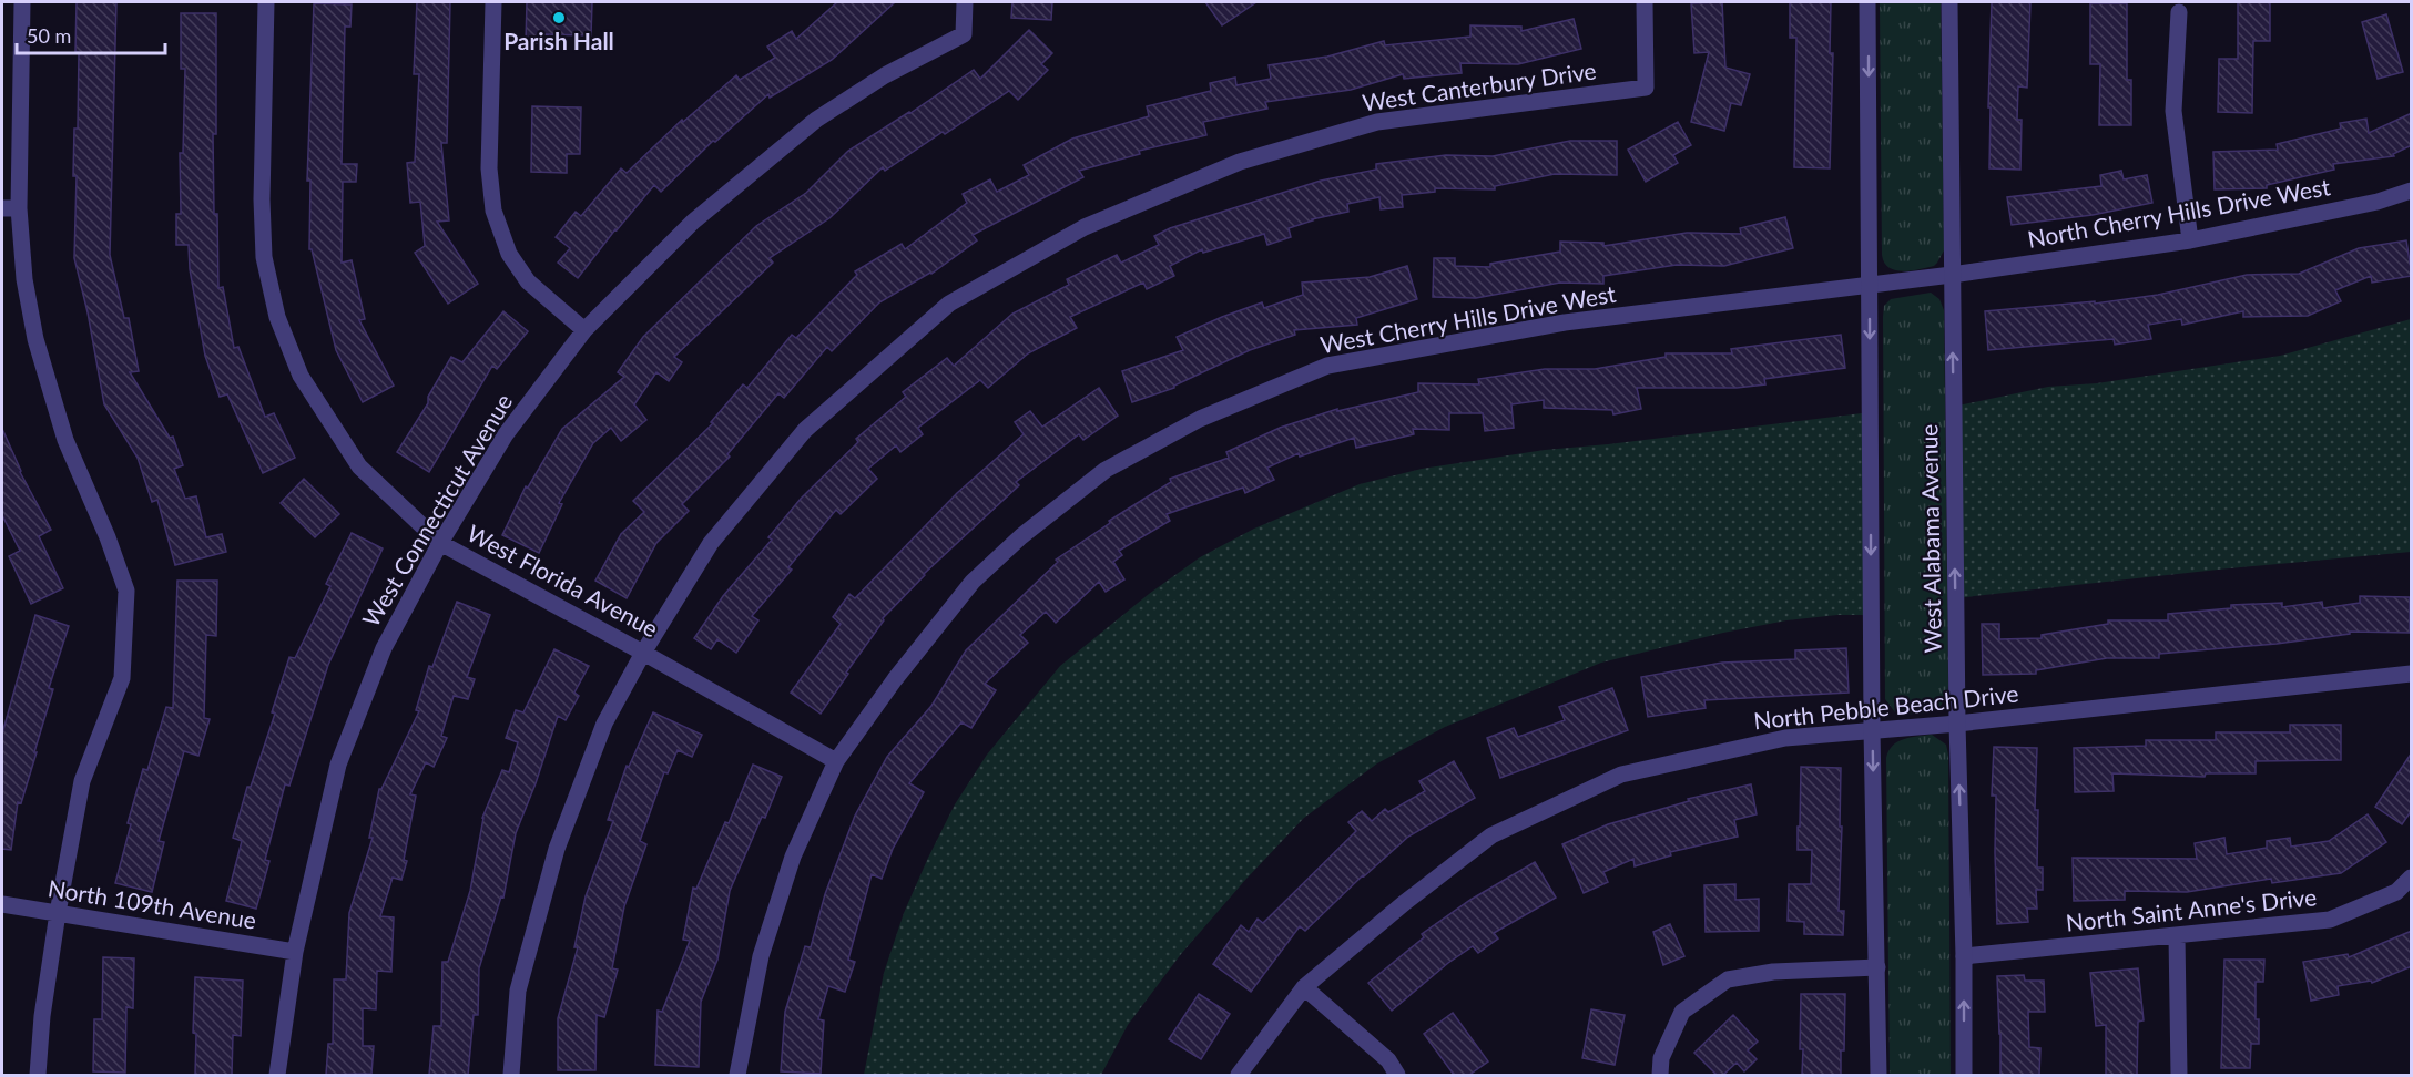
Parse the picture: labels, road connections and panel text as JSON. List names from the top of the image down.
{
  "streets": {
    "street": [
      "West Canterbury Drive",
      "North Cherry Hills Drive West",
      "West Cherry Hills Drive West",
      "West Connecticut Avenue",
      "West Alabama Avenue",
      "West Florida Avenue",
      "North Pebble Beach Drive",
      "North 109th Avenue",
      "North Saint Anne's Drive"
    ]
  },
  "crossings": [
    ["West Canterbury Drive", "West Florida Avenue"],
    ["North Cherry Hills Drive West", "West Cherry Hills Drive West"],
    ["North Cherry Hills Drive West", "West Alabama Avenue"],
    ["West Cherry Hills Drive West", "West Alabama Avenue"],
    ["West Cherry Hills Drive West", "West Florida Avenue"],
    ["West Connecticut Avenue", "West Florida Avenue"],
    ["West Connecticut Avenue", "North 109th Avenue"],
    ["West Alabama Avenue", "North Pebble Beach Drive"],
    ["West Alabama Avenue", "North Saint Anne's Drive"]
  ],
  "places": ["Parish Hall"],
  "scale_bar": "50 m"
}
